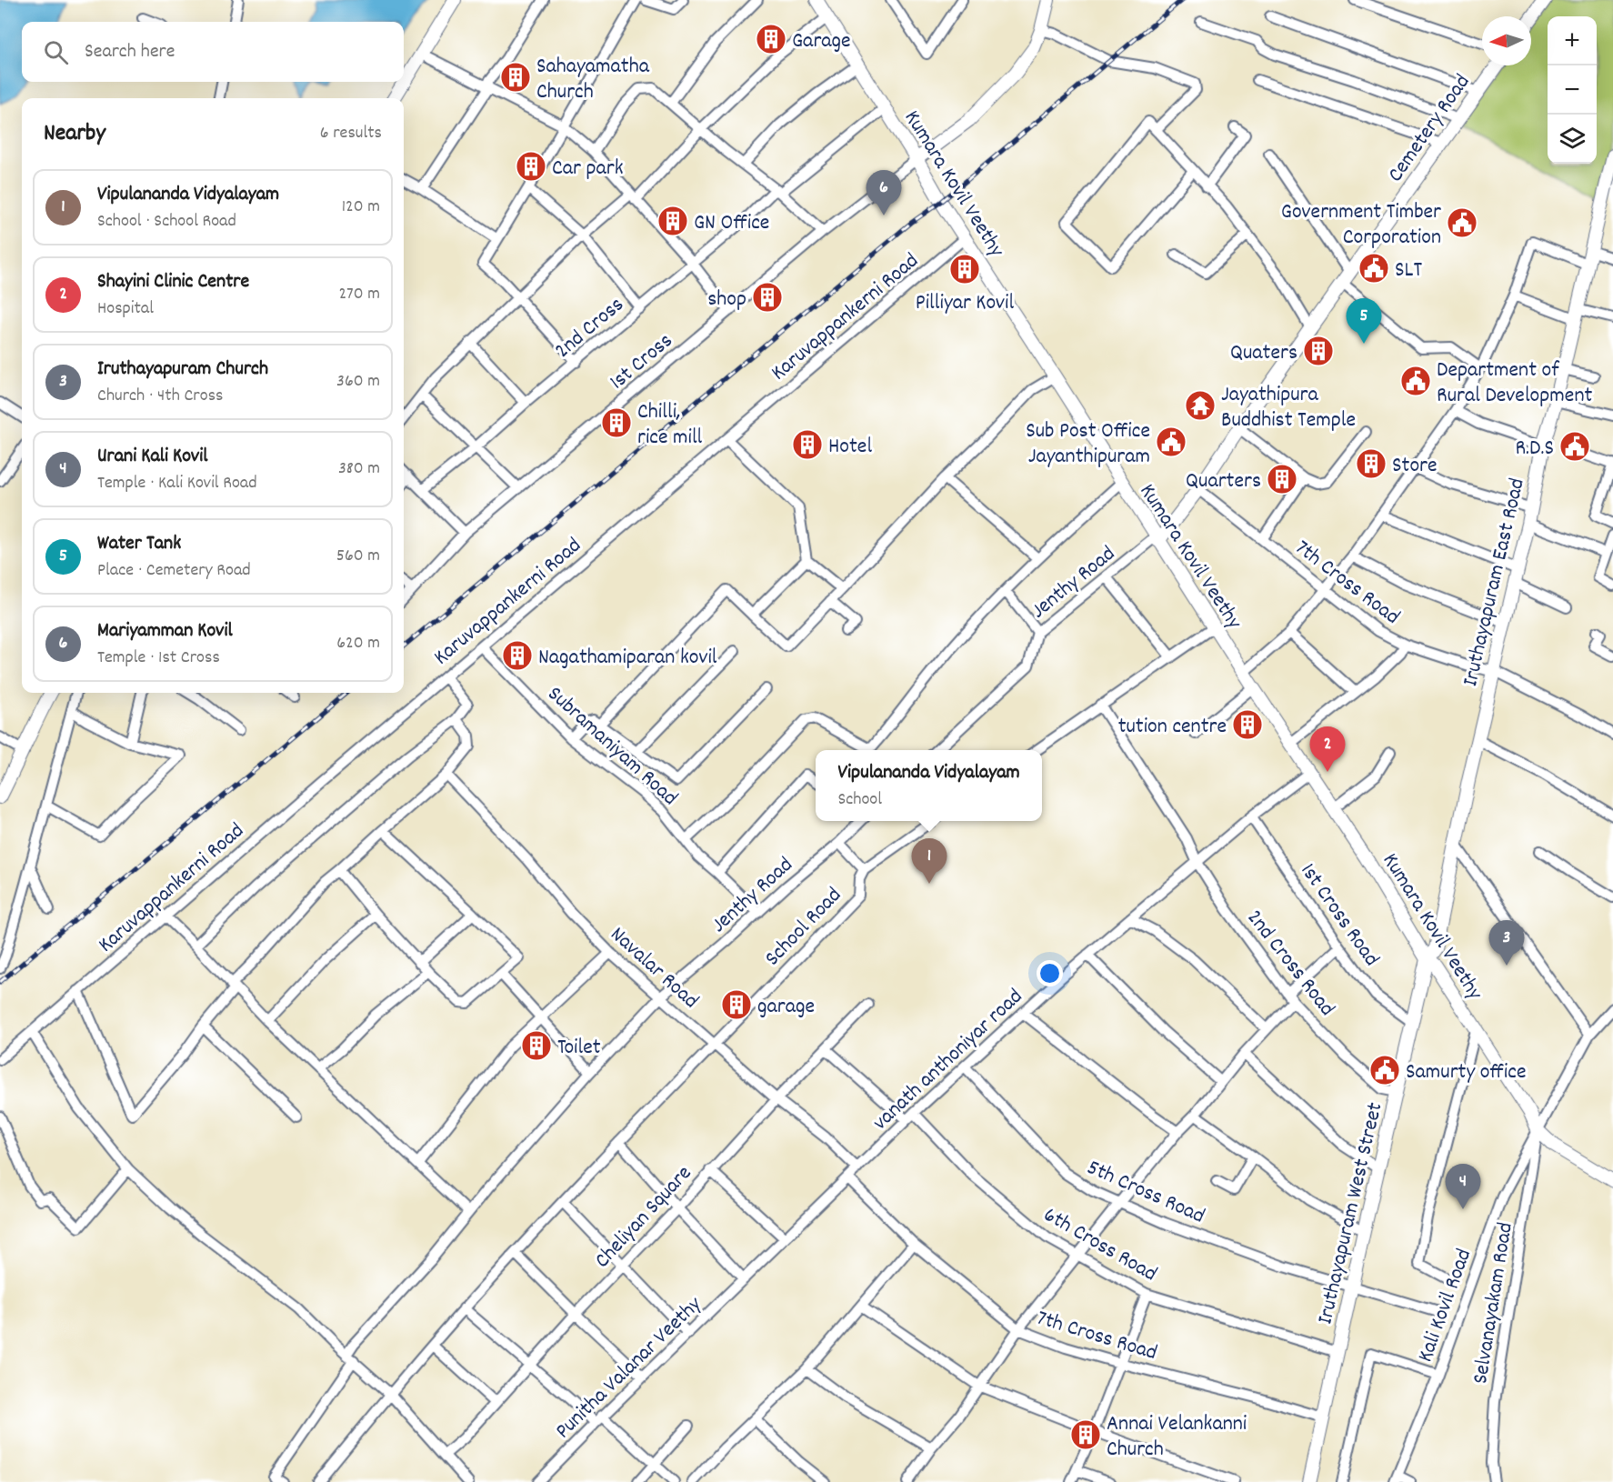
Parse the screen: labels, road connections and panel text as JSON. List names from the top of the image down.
{
  "streets": {
    "main road": [
      "Cemetery Road",
      "Kumara Kovil Veethy",
      "Iruthayapuram East Road",
      "Iruthayapuram West Street"
    ],
    "street": [
      "Karuvappankerni Road",
      "2nd Cross",
      "1st Cross",
      "Jenthy Road",
      "7th Cross Road",
      "Subramaniyam Road",
      "1st Cross Road",
      "School Road",
      "2nd Cross Road",
      "Navalar Road",
      "vanath anthoniyar road",
      "5th Cross Road",
      "Cheliyan Square",
      "6th Cross Road",
      "Selvanayakam Road",
      "Kali Kovil Road",
      "Punitha Valanar Veethy"
    ]
  },
  "crossings": [
    ["Cemetery Road", "Kumara Kovil Veethy"],
    ["Cemetery Road", "Jenthy Road"],
    ["Cemetery Road", "7th Cross Road"],
    ["Kumara Kovil Veethy", "Karuvappankerni Road"],
    ["Kumara Kovil Veethy", "2nd Cross"],
    ["Kumara Kovil Veethy", "1st Cross"],
    ["Kumara Kovil Veethy", "Jenthy Road"],
    ["Kumara Kovil Veethy", "Iruthayapuram East Road"],
    ["Kumara Kovil Veethy", "vanath anthoniyar road"],
    ["Kumara Kovil Veethy", "Iruthayapuram West Street"],
    ["Kumara Kovil Veethy", "Selvanayakam Road"],
    ["Kumara Kovil Veethy", "Kali Kovil Road"],
    ["Karuvappankerni Road", "Subramaniyam Road"],
    ["Jenthy Road", "Subramaniyam Road"],
    ["Jenthy Road", "Navalar Road"],
    ["7th Cross Road", "Iruthayapuram East Road"],
    ["7th Cross Road", "vanath anthoniyar road"],
    ["7th Cross Road", "Iruthayapuram West Street"],
    ["Iruthayapuram East Road", "Iruthayapuram West Street"],
    ["1st Cross Road", "vanath anthoniyar road"],
    ["1st Cross Road", "Iruthayapuram West Street"],
    ["School Road", "Navalar Road"],
    ["2nd Cross Road", "vanath anthoniyar road"],
    ["2nd Cross Road", "Iruthayapuram West Street"],
    ["Navalar Road", "vanath anthoniyar road"],
    ["Navalar Road", "Cheliyan Square"],
    ["vanath anthoniyar road", "5th Cross Road"],
    ["vanath anthoniyar road", "6th Cross Road"],
    ["vanath anthoniyar road", "Punitha Valanar Veethy"],
    ["5th Cross Road", "Iruthayapuram West Street"],
    ["Iruthayapuram West Street", "6th Cross Road"],
    ["Selvanayakam Road", "Kali Kovil Road"]
  ],
  "places": {
    "building": [
      "Garage",
      "Sahayamatha Church",
      "Car park",
      "GN Office",
      "Pilliyar Kovil",
      "shop",
      "Quaters",
      "Chilli, rice mill",
      "Hotel",
      "Store",
      "Quarters",
      "Nagathamiparan kovil",
      "tution centre",
      "garage",
      "Toilet",
      "Annai Velankanni Church"
    ],
    "public building": [
      "Government Timber Corporation",
      "SLT",
      "Department of Rural Development",
      "Sub Post Office Jayanthipuram",
      "R.D.S",
      "Samurty office"
    ],
    "temple": ["Jayathipura Buddhist Temple"]
  },
  "north": "left",
  "page": {
    "map_buttons": ["+", "−"],
    "search": "Search here",
    "heading": ["Nearby", "6 results"],
    "list": [
      {
        "mark": "1",
        "name": "Vipulananda Vidyalayam",
        "note": "School · School Road",
        "value": "120 m"
      },
      {
        "mark": "2",
        "name": "Shayini Clinic Centre",
        "note": "Hospital",
        "value": "270 m"
      },
      {
        "mark": "3",
        "name": "Iruthayapuram Church",
        "note": "Church · 4th Cross",
        "value": "360 m"
      },
      {
        "mark": "4",
        "name": "Urani Kali Kovil",
        "note": "Temple · Kali Kovil Road",
        "value": "380 m"
      },
      {
        "mark": "5",
        "name": "Water Tank",
        "note": "Place · Cemetery Road",
        "value": "560 m"
      },
      {
        "mark": "6",
        "name": "Mariyamman Kovil",
        "note": "Temple · 1st Cross",
        "value": "620 m"
      }
    ],
    "pins": [
      "6",
      "5",
      "2",
      "1",
      "3",
      "4"
    ],
    "popup": ["Vipulananda Vidyalayam", "School"]
  }
}
